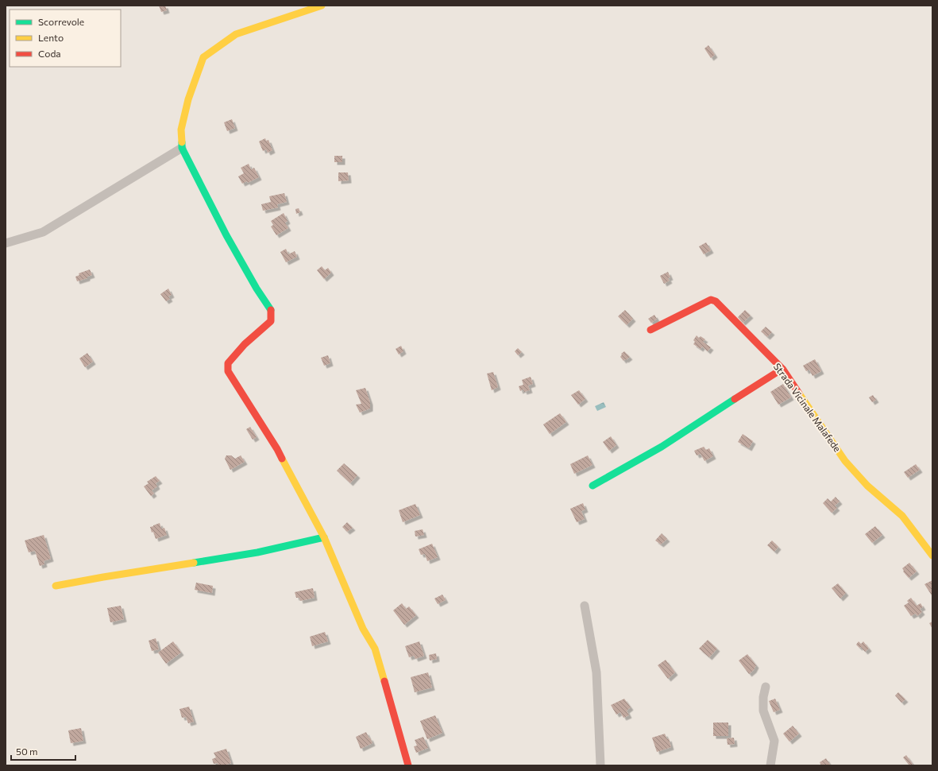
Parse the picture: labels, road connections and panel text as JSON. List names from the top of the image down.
{
  "streets": {
    "street": ["Strada Vicinale Malafede"]
  },
  "legend": ["Scorrevole", "Lento", "Coda"],
  "scale_bar": "50 m"
}
